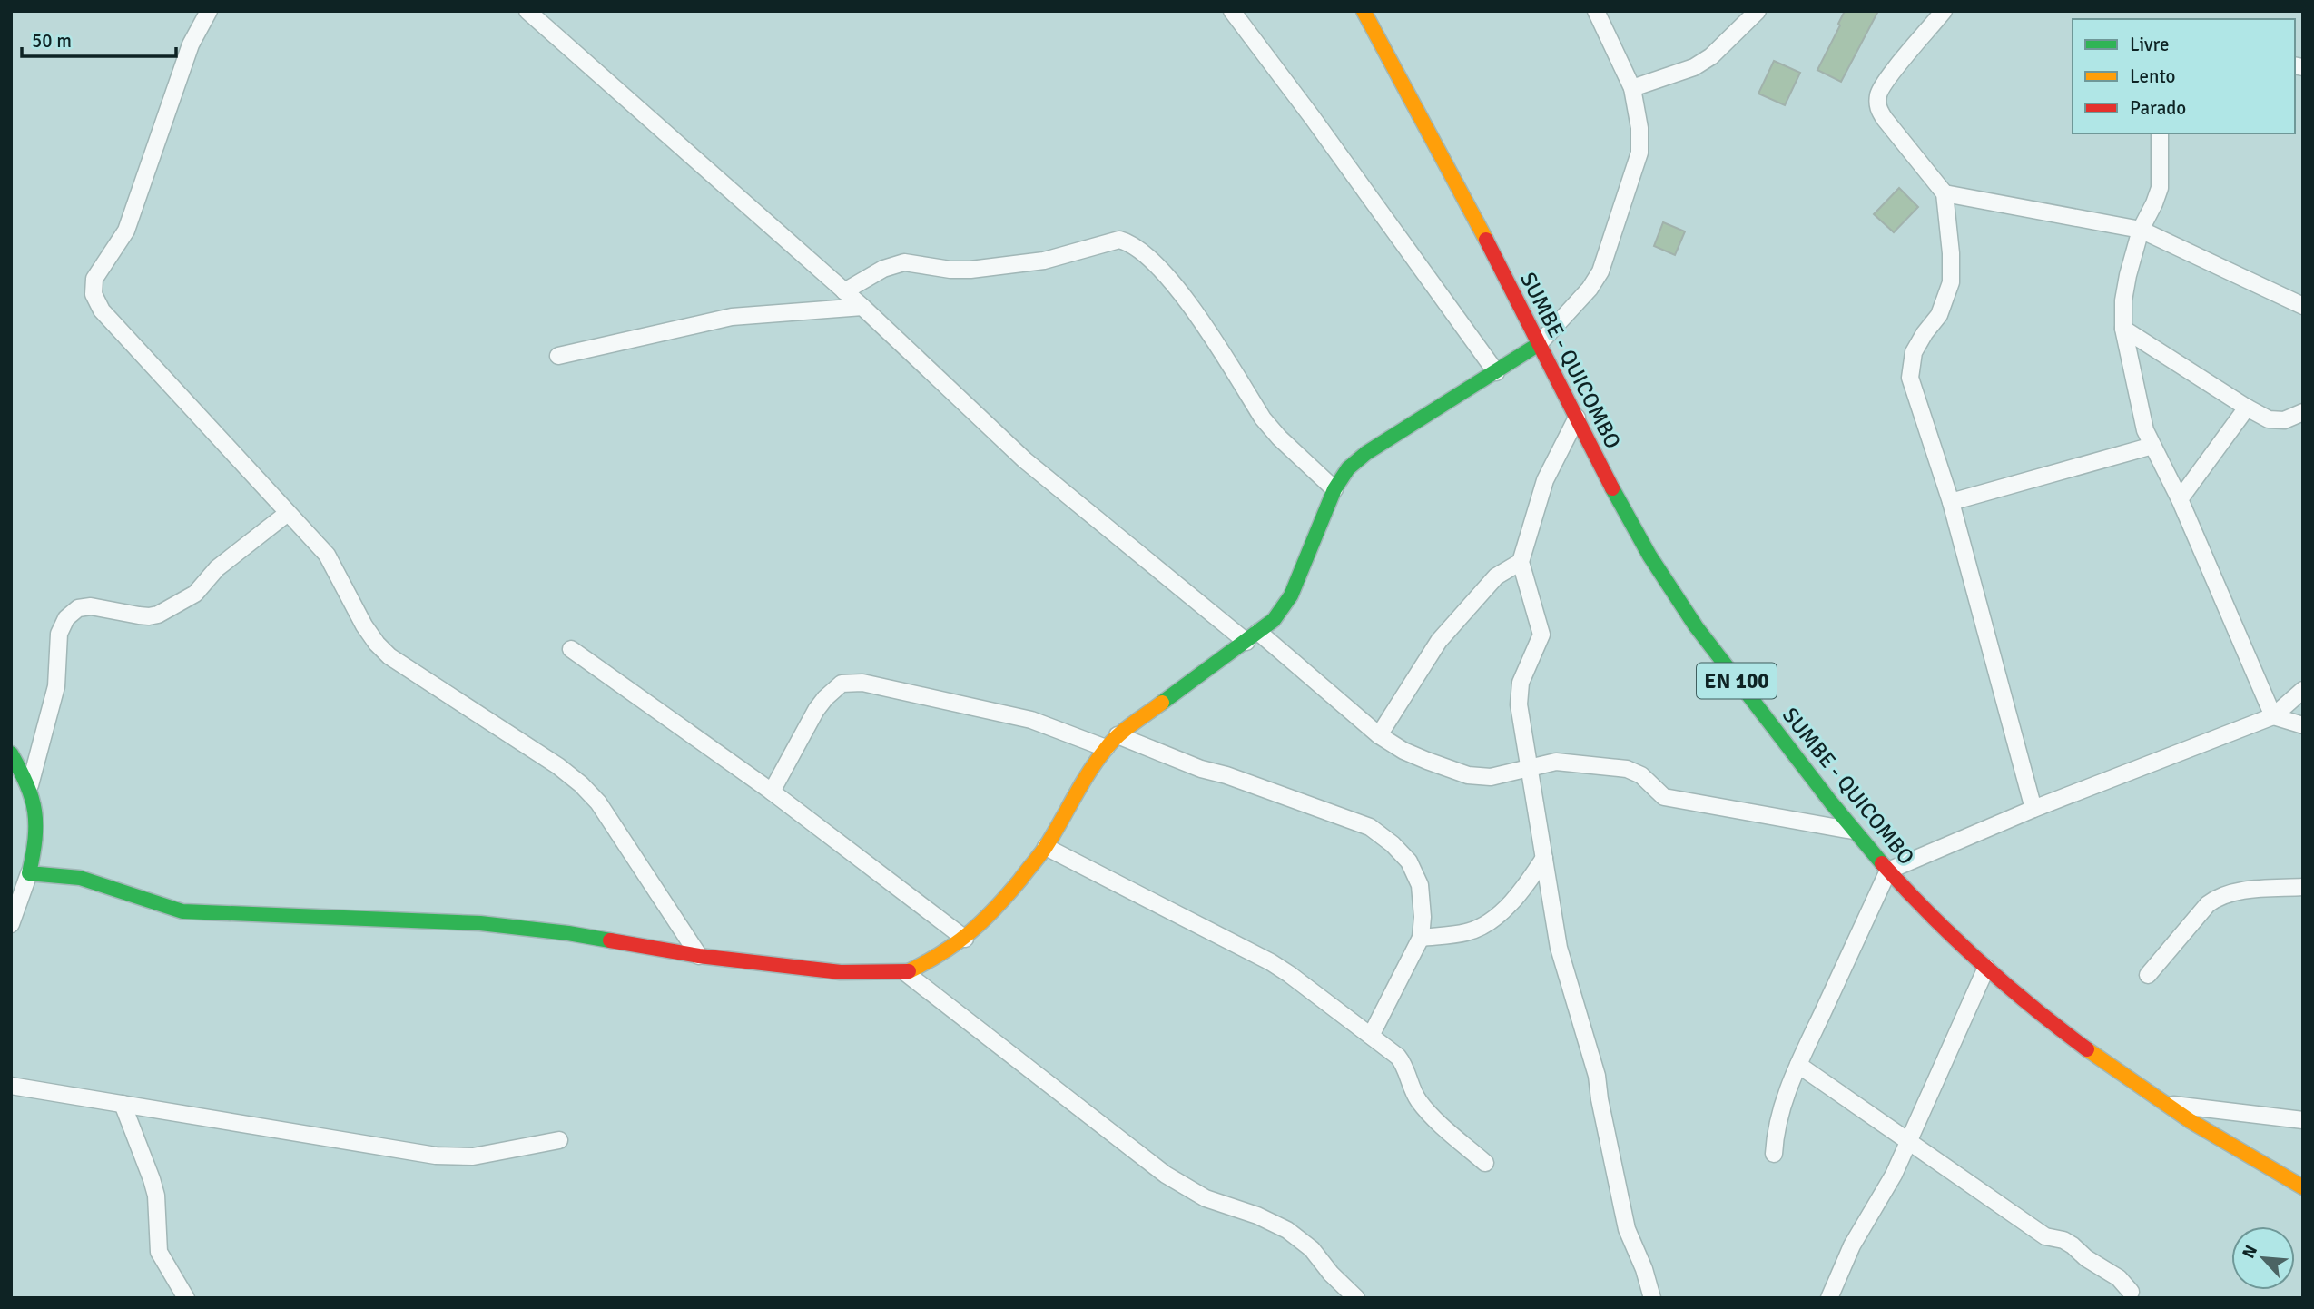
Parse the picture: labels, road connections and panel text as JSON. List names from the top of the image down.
{
  "streets": {
    "street": ["SUMBE - QUICOMBO", "EN 100"]
  },
  "legend": ["Livre", "Lento", "Parado"],
  "scale_bar": "50 m",
  "north": "top left"
}
